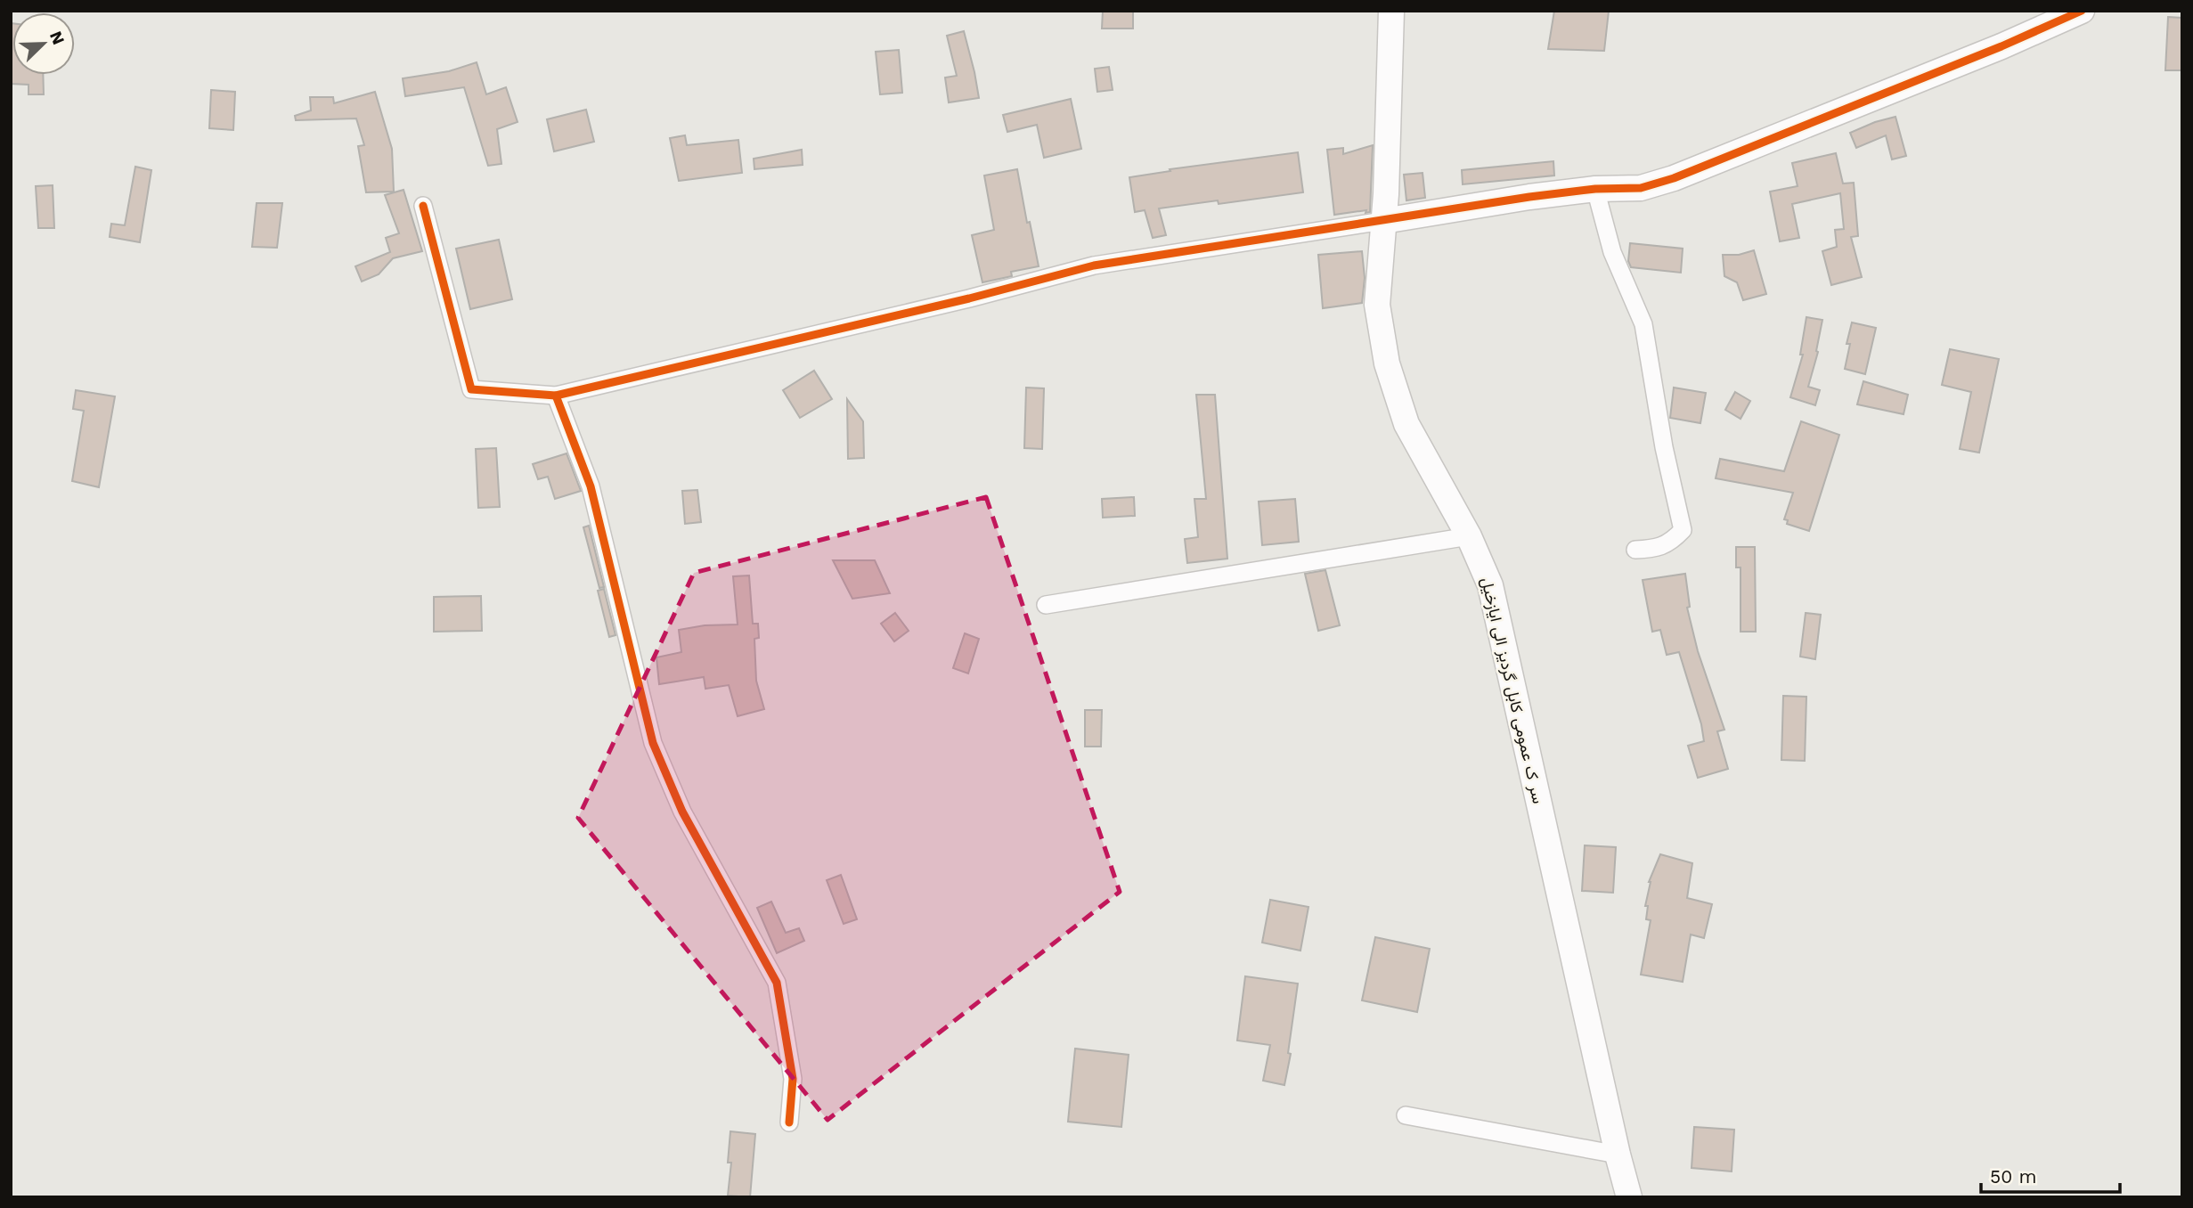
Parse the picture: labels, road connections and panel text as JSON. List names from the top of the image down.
{
  "streets": {
    "main road": ["سر ک عمومی کابل گردیز الی ایازخیل"]
  },
  "scale_bar": "50 m",
  "north": "top right"
}
